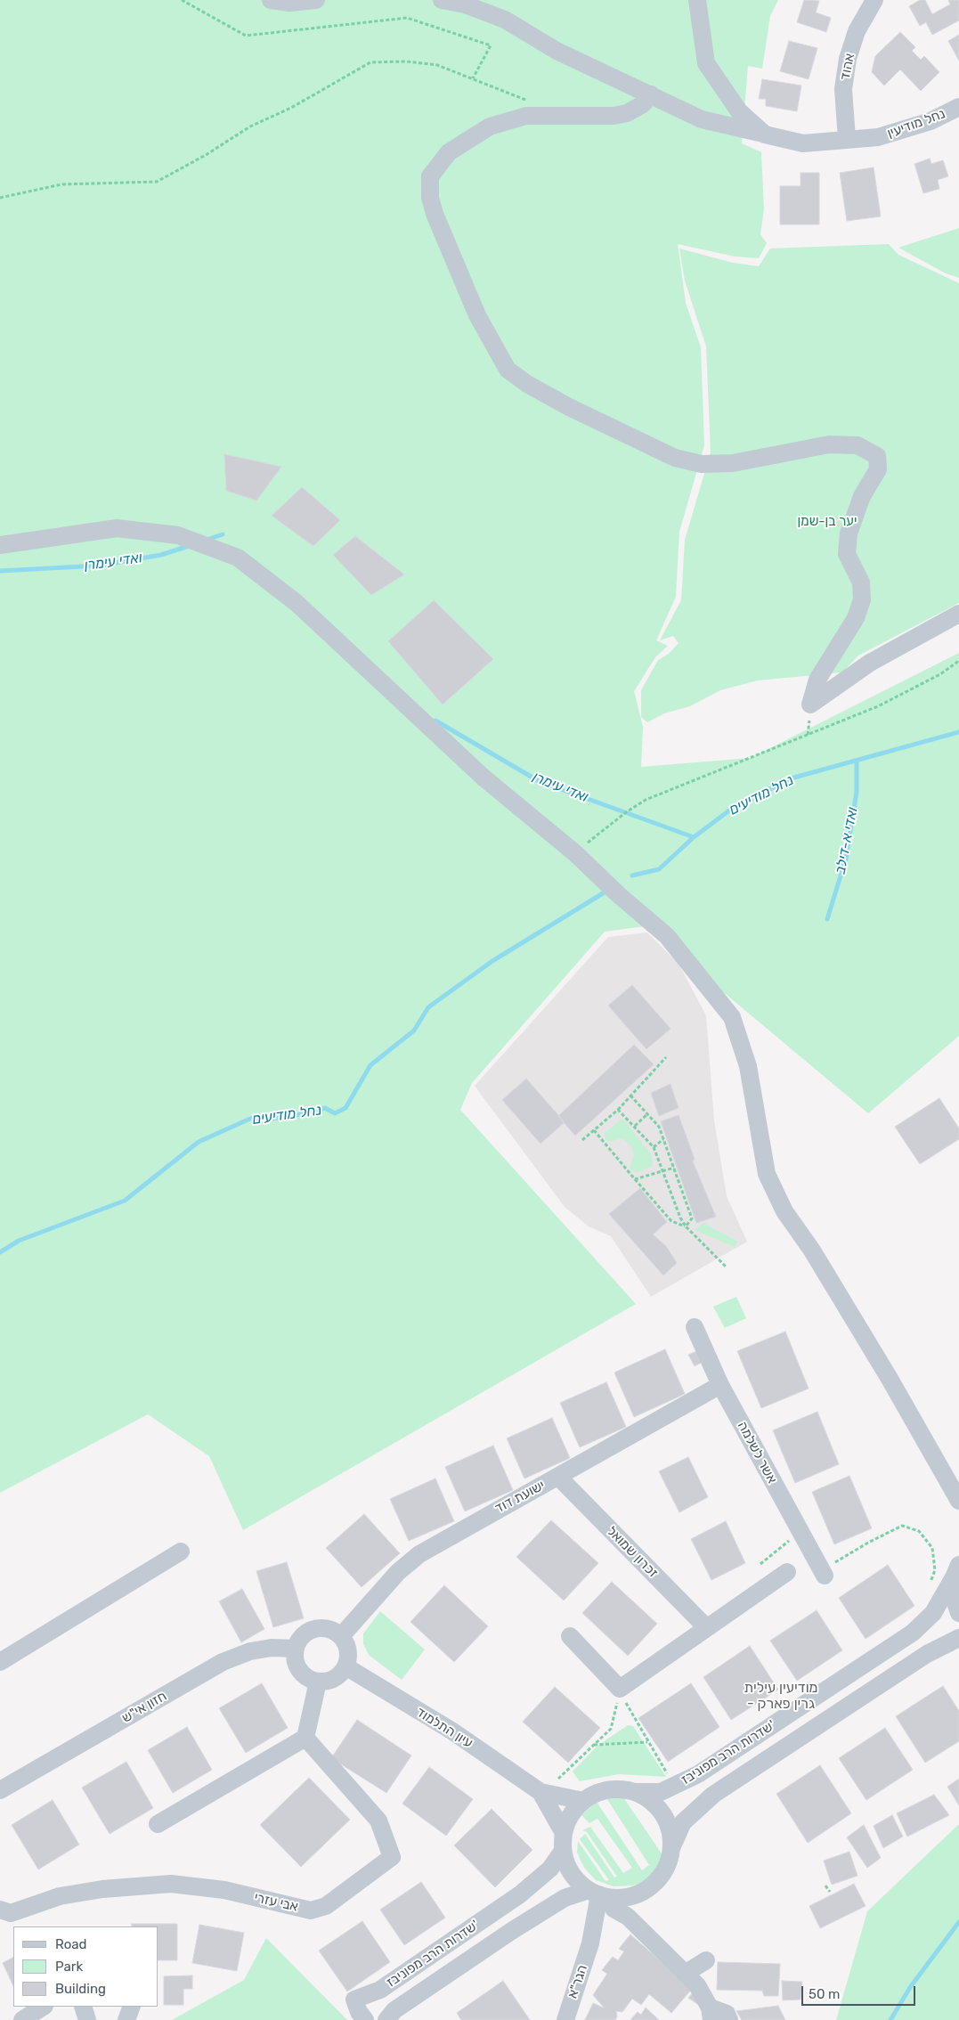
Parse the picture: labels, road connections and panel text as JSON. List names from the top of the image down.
{
  "streets": {
    "street": [
      "אהוד",
      "נחל מודיעין",
      "אשר לשלמה",
      "ישועת דוד",
      "זכרון שמואל",
      "חזון אי\"ש",
      "עיון התלמוד",
      "שדרות הרב מפוניבז'",
      "אבי עזרי",
      "הגר\"א"
    ]
  },
  "crossings": [
    ["אהוד", "נחל מודיעין"],
    ["אשר לשלמה", "ישועת דוד"],
    ["ישועת דוד", "זכרון שמואל"],
    ["ישועת דוד", "חזון אי\"ש"],
    ["ישועת דוד", "עיון התלמוד"],
    ["חזון אי\"ש", "עיון התלמוד"],
    ["עיון התלמוד", "שדרות הרב מפוניבז'"]
  ],
  "districts": ["מודיעין עילית - גרין פארק"],
  "water": ["ואדי עימרן", "נחל מודיעים", "ואדי א-דילב"],
  "parks": ["יער בן-שמן"],
  "legend": ["Road", "Park", "Building"],
  "scale_bar": "50 m"
}
